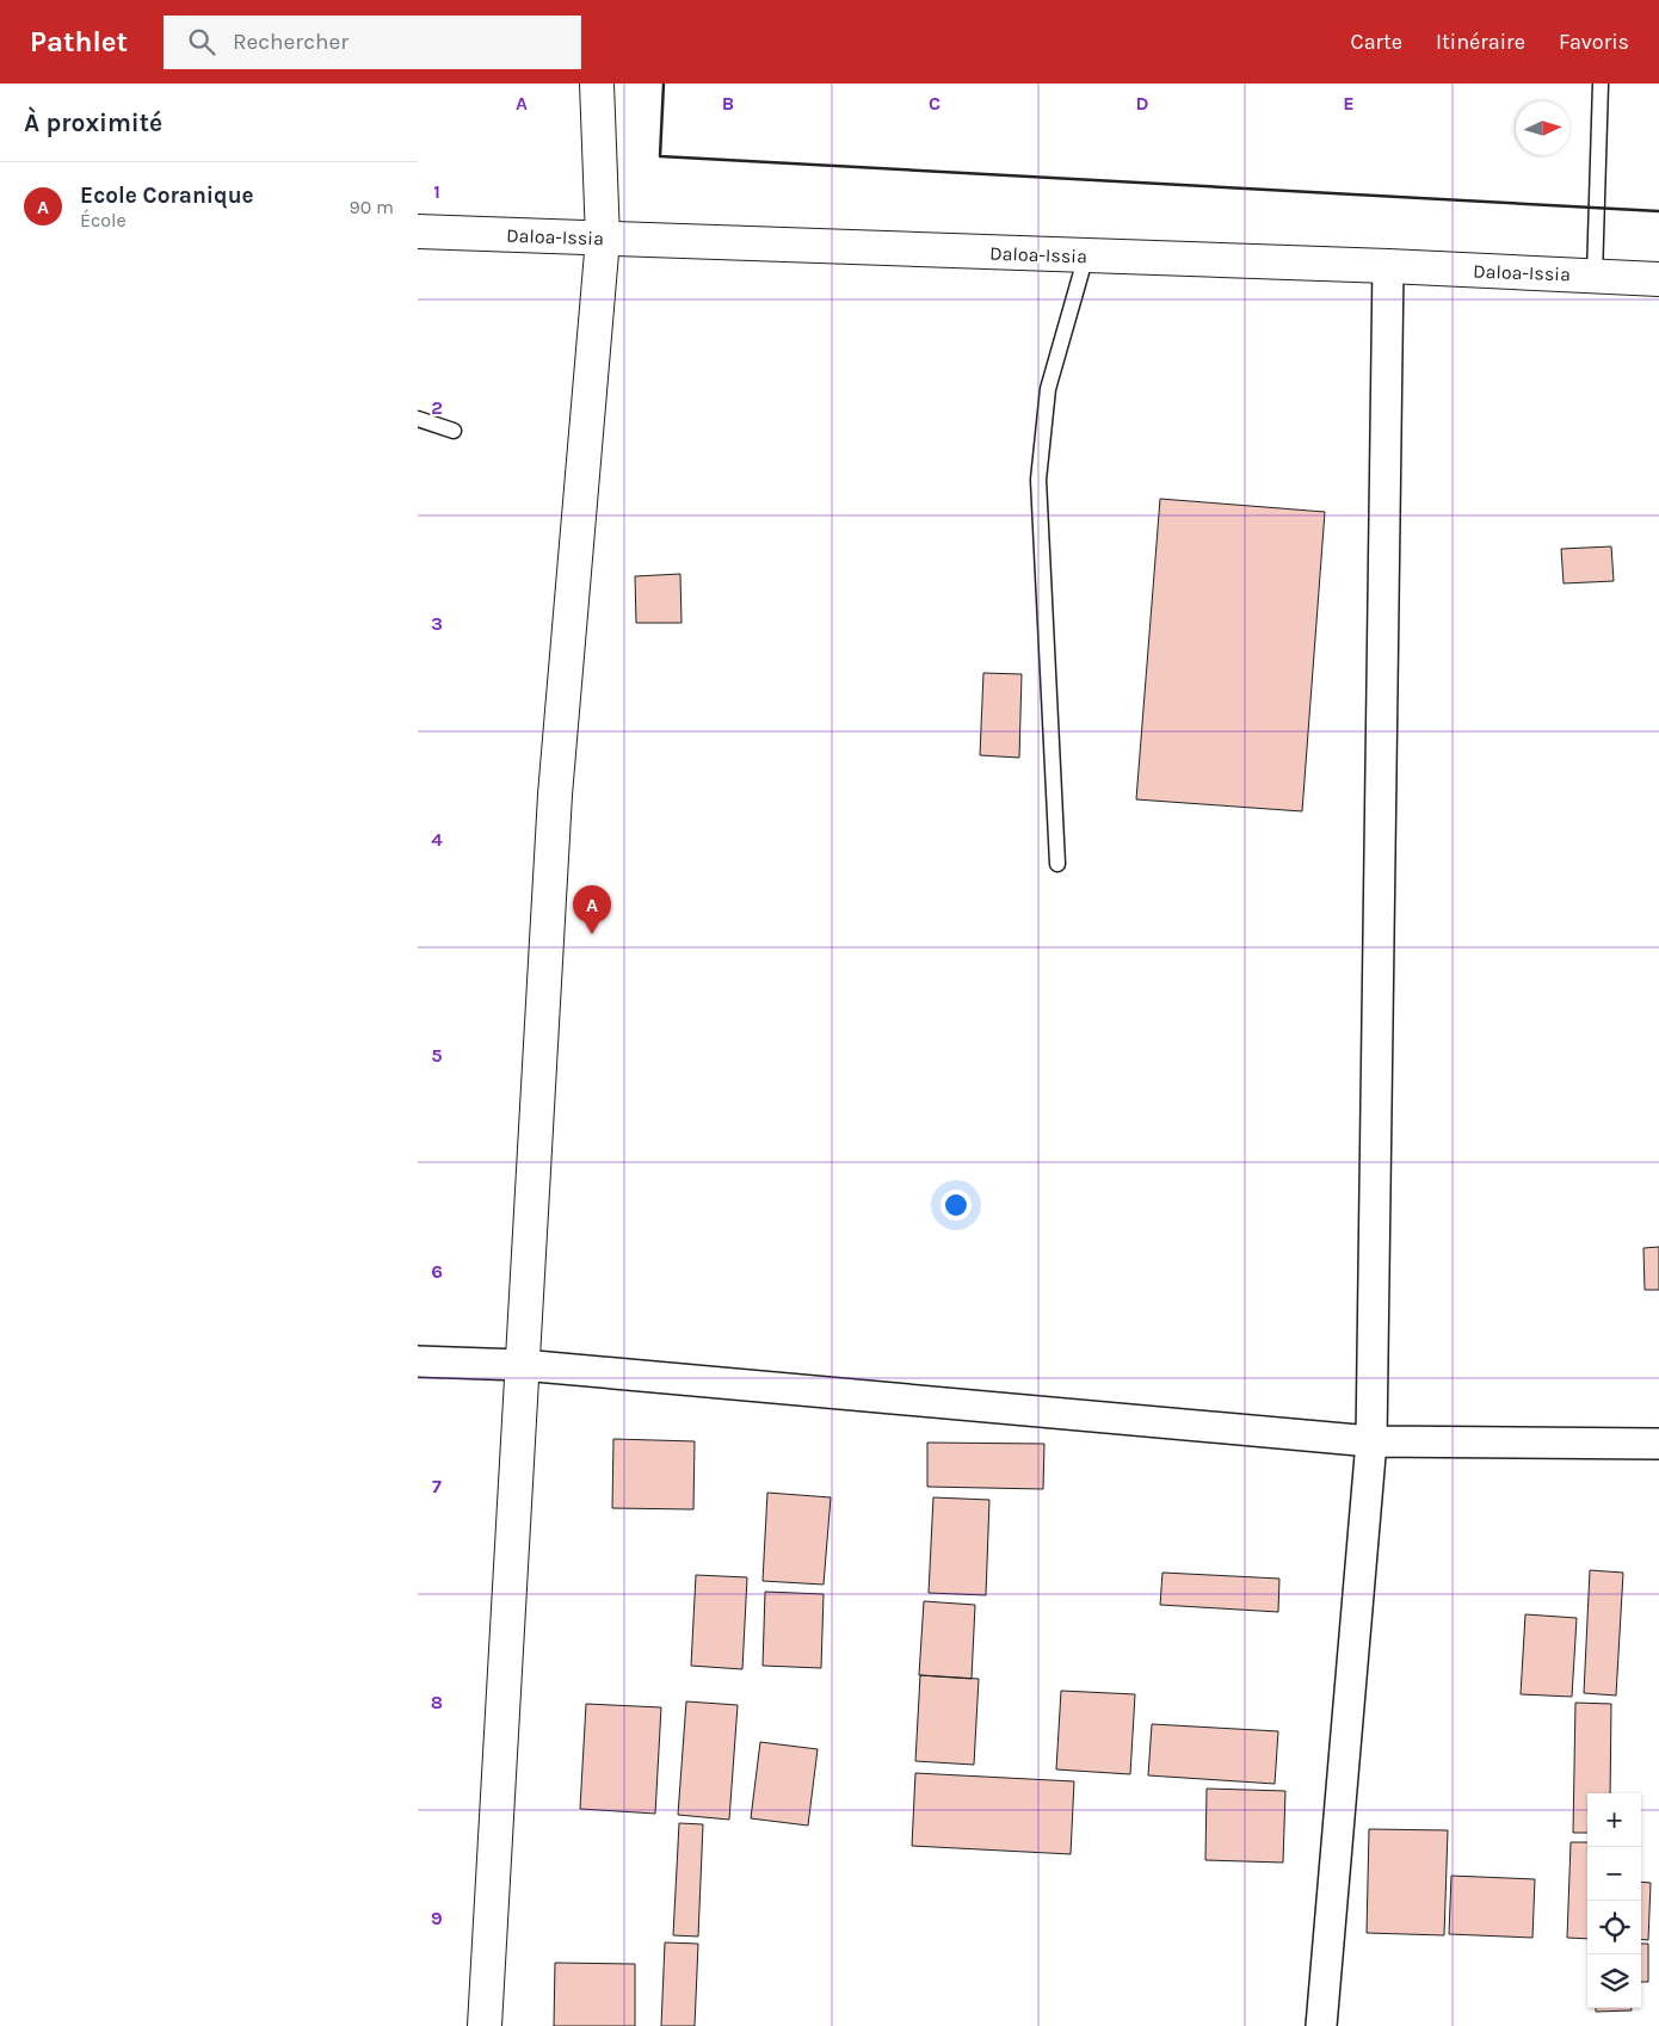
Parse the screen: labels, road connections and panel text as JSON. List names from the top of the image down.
{
  "streets": {
    "street": ["Daloa-Issia"]
  },
  "north": "right",
  "page": {
    "header": "Pathlet",
    "search": "Rechercher",
    "nav": ["Carte", "Itinéraire", "Favoris"],
    "heading": "À proximité",
    "list": [
      {
        "mark": "A",
        "name": "Ecole Coranique",
        "note": "École",
        "value": "90 m"
      }
    ],
    "pins": "A",
    "map_buttons": ["+", "−"]
  },
  "grid": {
    "columns": [
      "A",
      "B",
      "C",
      "D",
      "E"
    ],
    "rows": [
      "1",
      "2",
      "3",
      "4",
      "5",
      "6",
      "7",
      "8",
      "9"
    ]
  }
}
